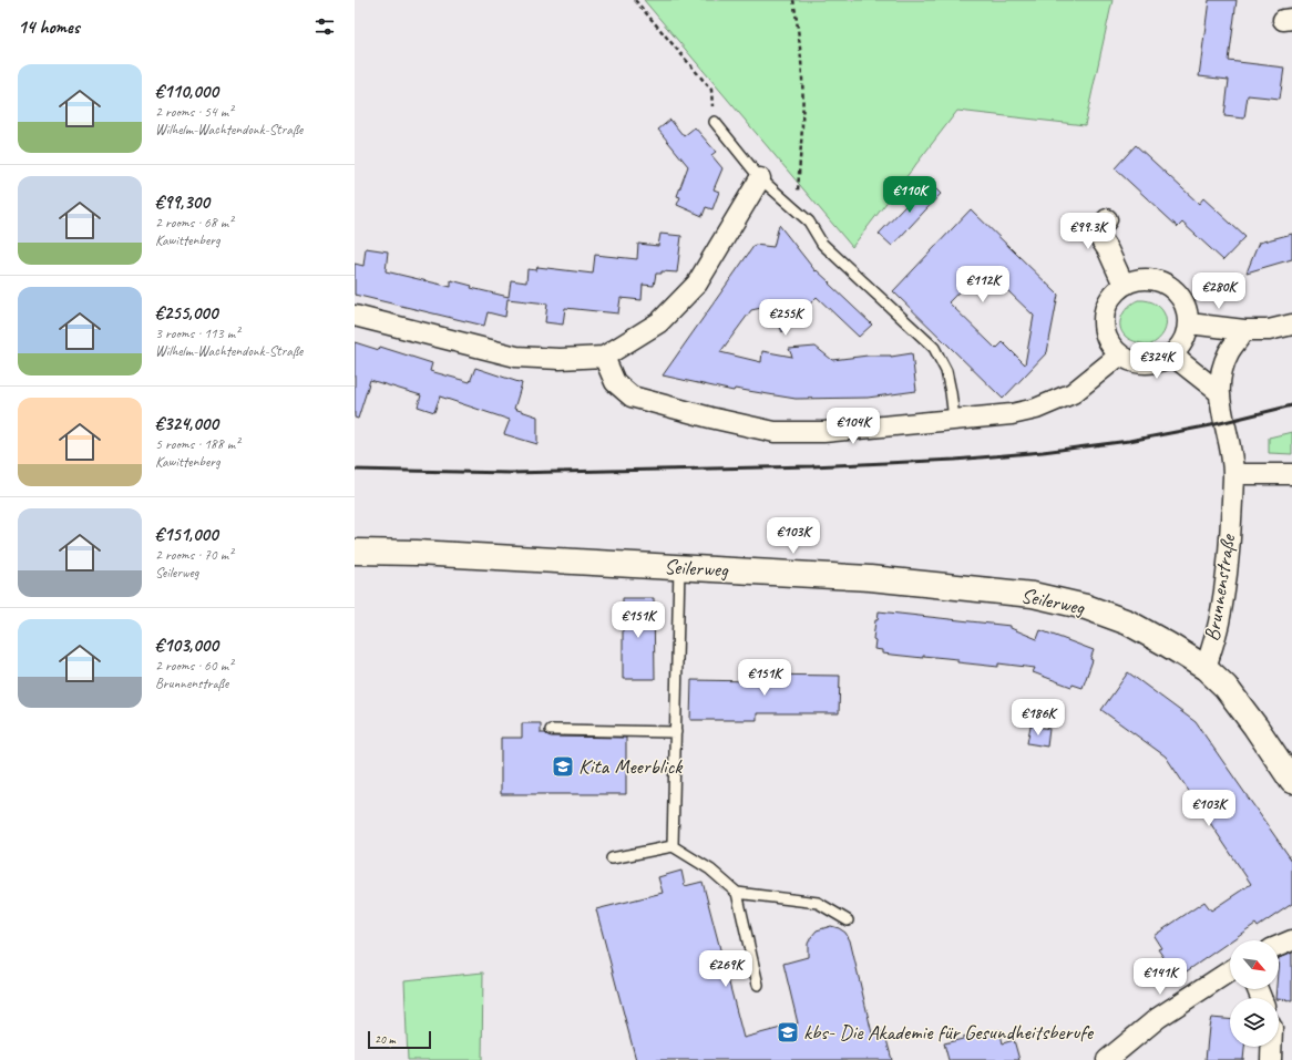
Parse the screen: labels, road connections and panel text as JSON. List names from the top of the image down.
{
  "streets": {
    "street": ["Seilerweg", "Brunnenstraße"]
  },
  "crossings": [
    ["Seilerweg", "Brunnenstraße"]
  ],
  "places": {
    "school or university": ["Kita Meerblick", "kbs- Die Akademie für Gesundheitsberufe"]
  },
  "scale_bar": "20 m",
  "north": "bottom right",
  "page": {
    "heading": "14 homes",
    "list": [
      {
        "name": "€110,000",
        "note": "2 rooms · 54 m² · Wilhelm-Wachtendonk-Straße"
      },
      {
        "name": "€99,300",
        "note": "2 rooms · 68 m² · Kawittenberg"
      },
      {
        "name": "€255,000",
        "note": "3 rooms · 113 m² · Wilhelm-Wachtendonk-Straße"
      },
      {
        "name": "€324,000",
        "note": "5 rooms · 188 m² · Kawittenberg"
      },
      {
        "name": "€151,000",
        "note": "2 rooms · 70 m² · Seilerweg"
      },
      {
        "name": "€103,000",
        "note": "2 rooms · 60 m² · Brunnenstraße"
      }
    ],
    "price": [
      "€110K",
      "€99.3K",
      "€112K",
      "€280K",
      "€255K",
      "€324K",
      "€104K",
      "€103K",
      "€151K",
      "€151K",
      "€186K",
      "€103K",
      "€269K",
      "€141K"
    ],
    "scale": "20 m"
  }
}
